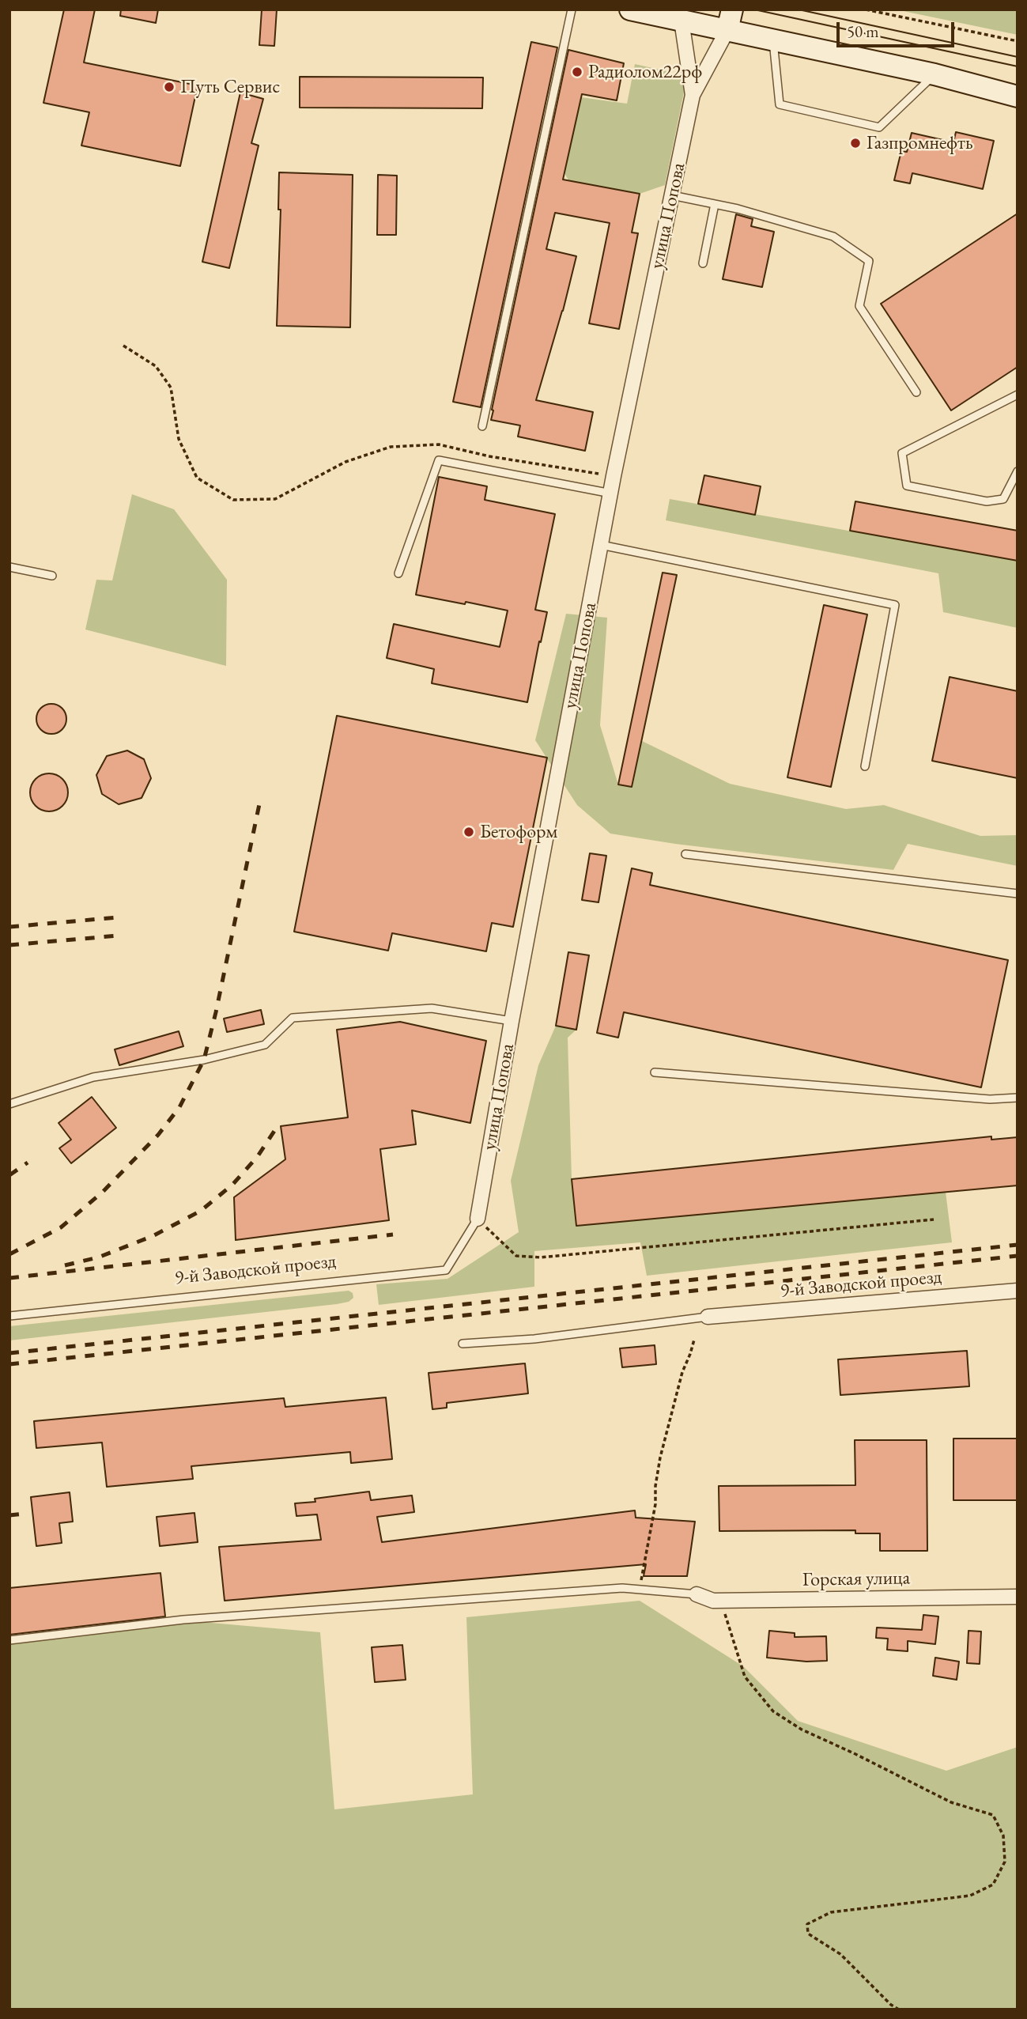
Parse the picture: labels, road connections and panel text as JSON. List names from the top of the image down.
{
  "streets": {
    "main road": ["улица Попова"],
    "street": ["9-й Заводской проезд", "Горская улица"]
  },
  "crossings": [
    ["улица Попова", "9-й Заводской проезд"]
  ],
  "places": [
    "Радиолом22рф",
    "Путь Сервис",
    "Газпромнефть",
    "Бетоформ"
  ],
  "scale_bar": "50 m"
}
